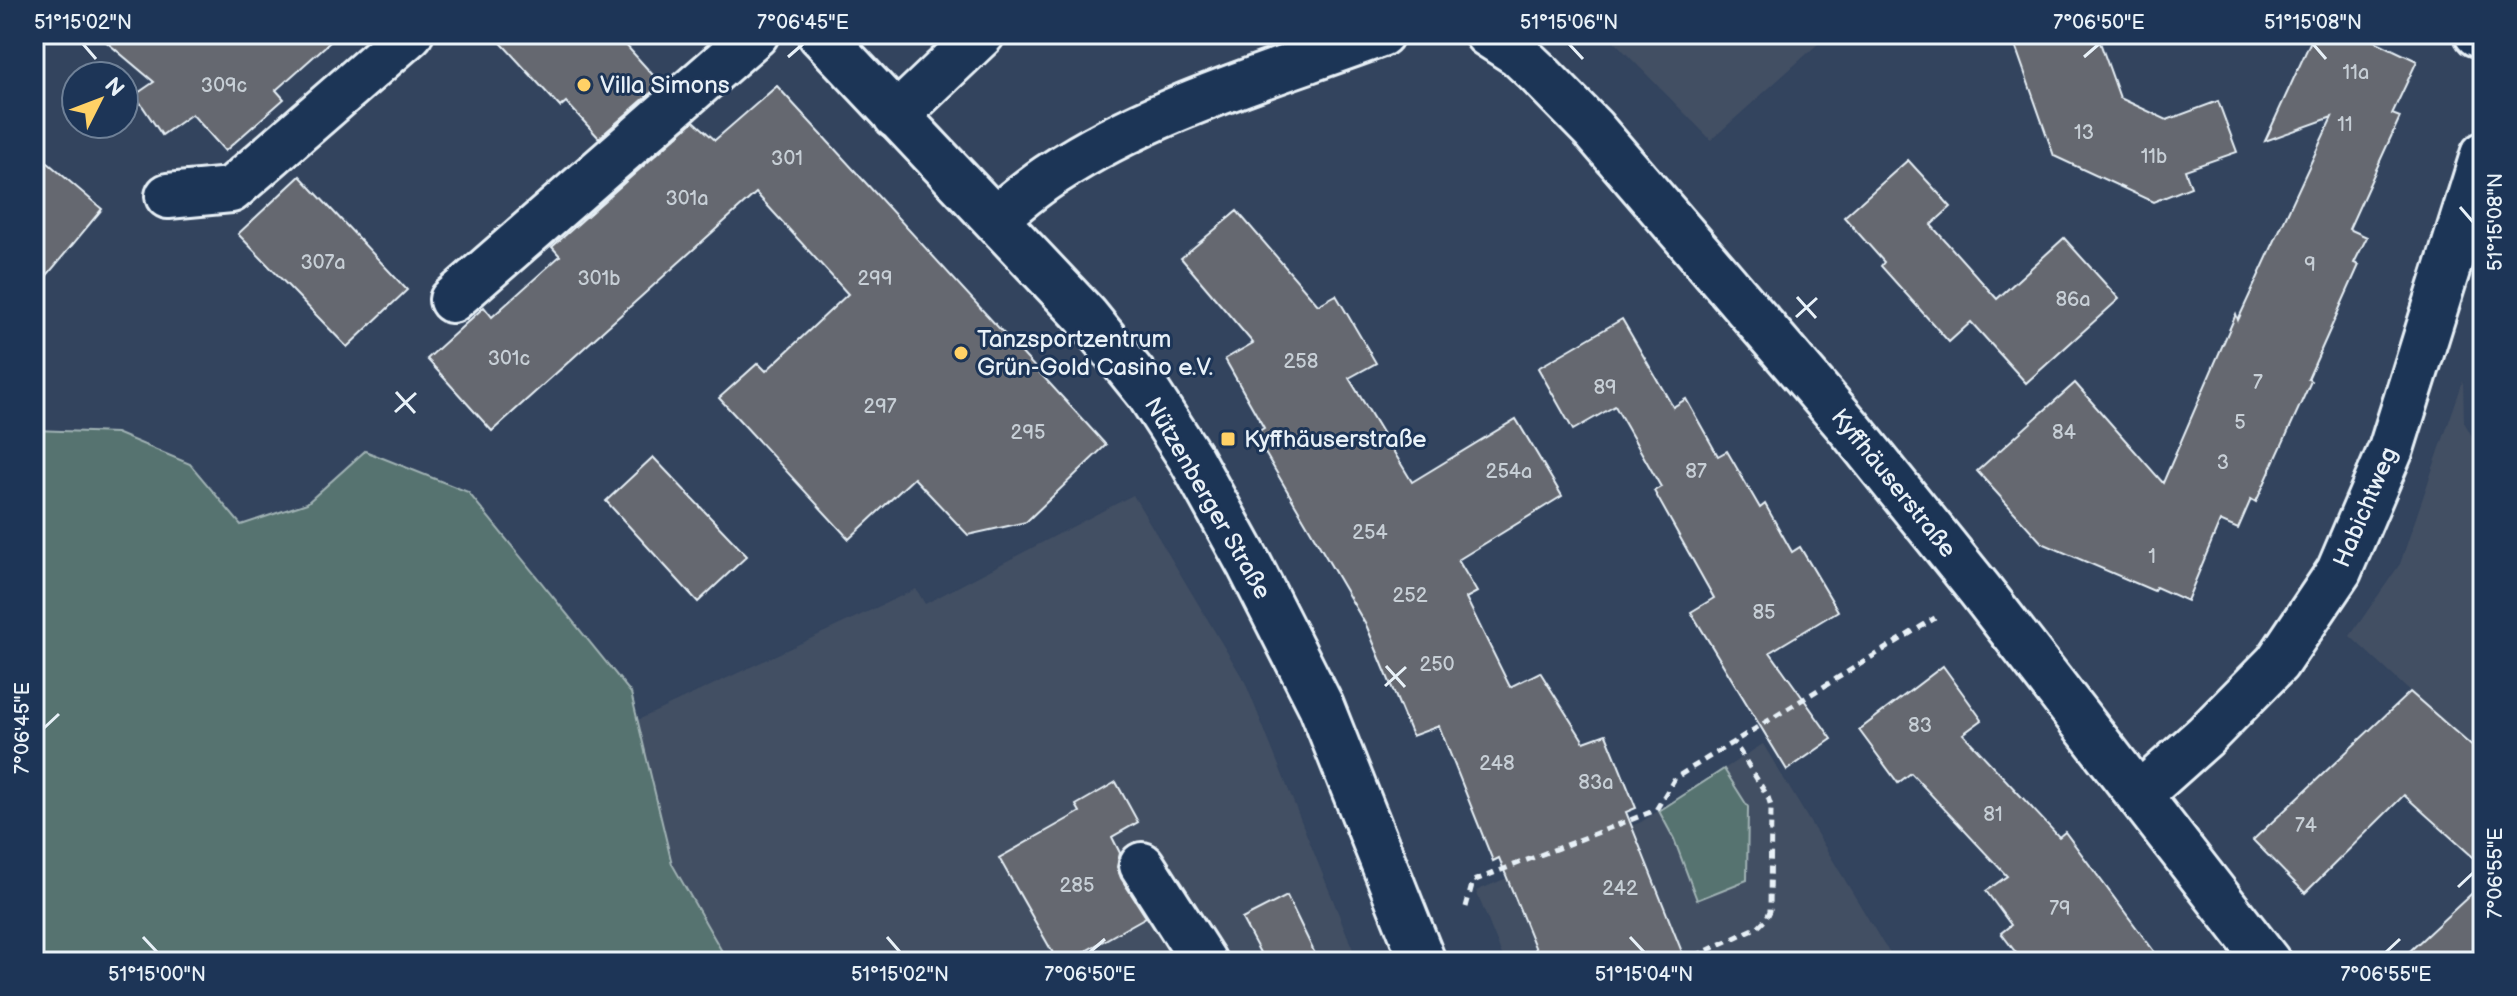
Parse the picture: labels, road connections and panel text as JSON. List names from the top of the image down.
{
  "streets": {
    "street": ["Kyffhäuserstraße", "Nützenberger Straße", "Habichtweg"]
  },
  "crossings": [
    ["Kyffhäuserstraße", "Habichtweg"]
  ],
  "places": {
    "other": ["Villa Simons", "Tanzsportzentrum Grün-Gold Casino e.V."],
    "transit": ["Kyffhäuserstraße"]
  },
  "house_numbers": [
    "11a",
    "309c",
    "11",
    "13",
    "11b",
    "301",
    "301a",
    "307a",
    "9",
    "301b",
    "299",
    "86a",
    "301c",
    "258",
    "7",
    "89",
    "297",
    "5",
    "295",
    "84",
    "3",
    "254a",
    "87",
    "254",
    "1",
    "252",
    "85",
    "250",
    "83",
    "248",
    "83a",
    "81",
    "74",
    "285",
    "242",
    "79"
  ],
  "north": "top right",
  "coordinates": [
    "51°15'02\"N",
    "7°06'45\"E",
    "51°15'06\"N",
    "7°06'50\"E",
    "51°15'08\"N",
    "7°06'55\"E",
    "51°15'00\"N",
    "51°15'04\"N"
  ]
}
